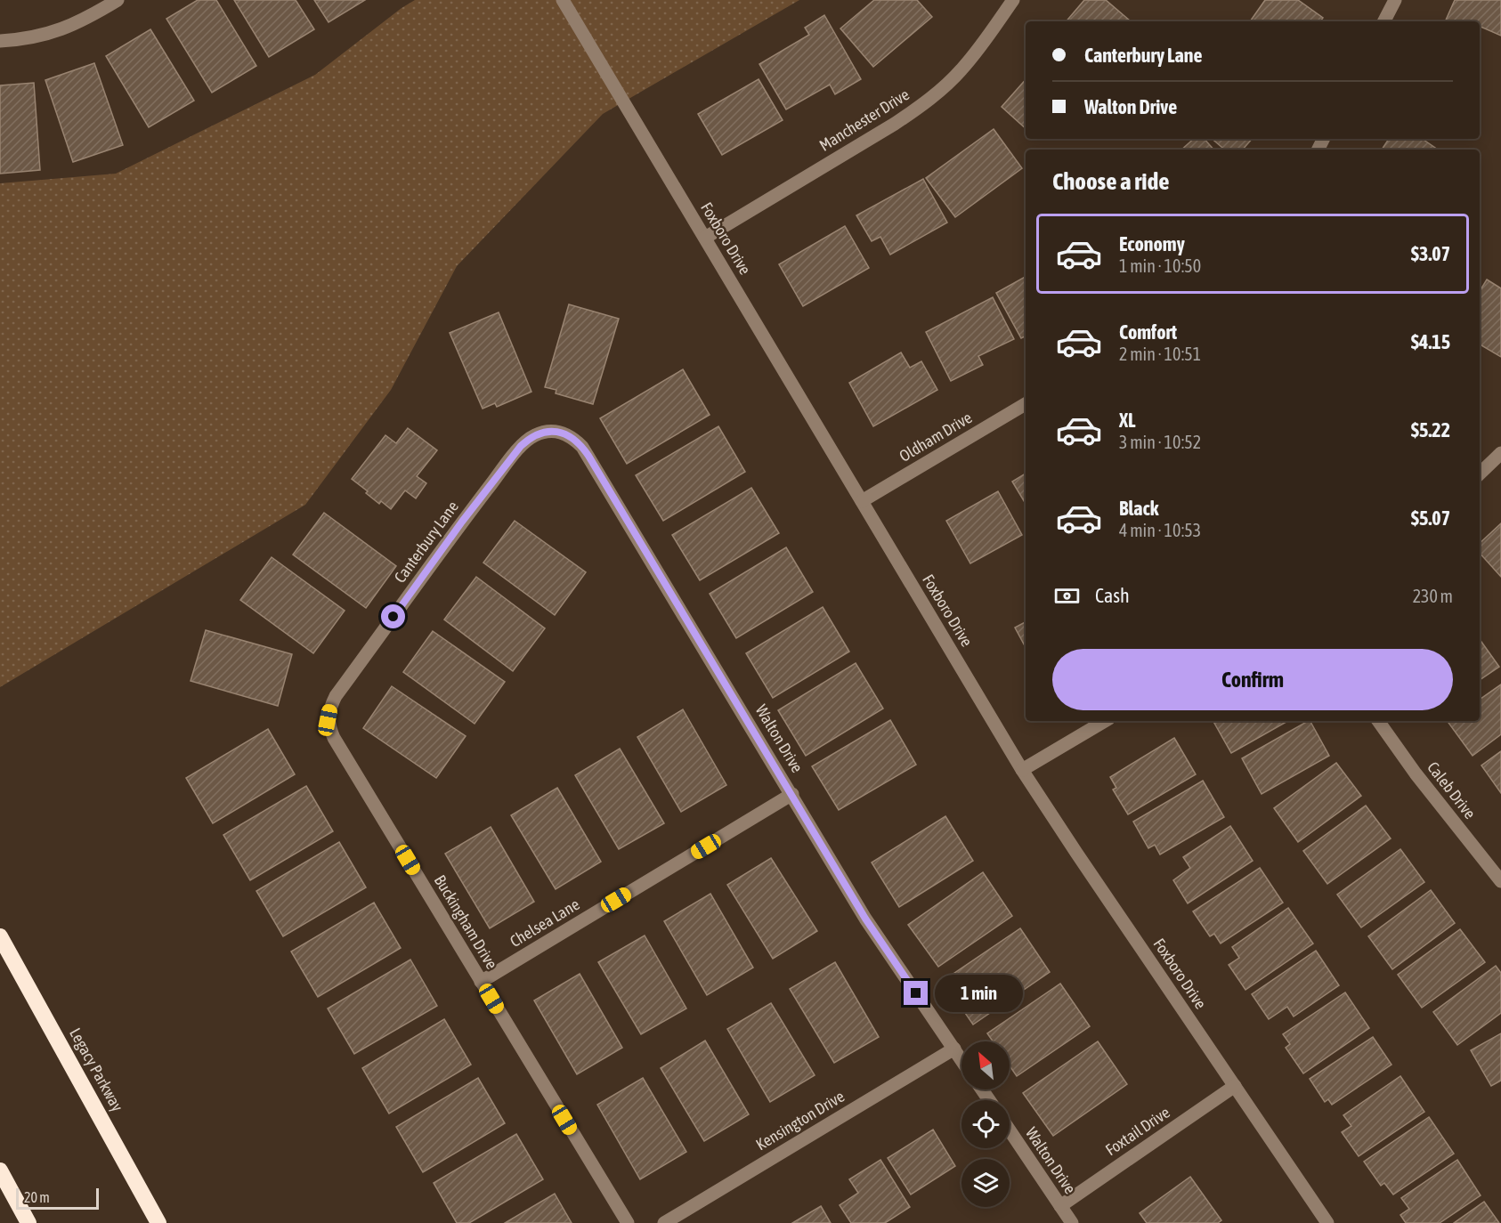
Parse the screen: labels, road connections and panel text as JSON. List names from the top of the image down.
{
  "streets": {
    "highway": ["Legacy Parkway"],
    "street": [
      "Manchester Drive",
      "Foxboro Drive",
      "Oldham Drive",
      "Canterbury Lane",
      "Walton Drive",
      "Caleb Drive",
      "Buckingham Drive",
      "Chelsea Lane",
      "Kensington Drive",
      "Foxtail Drive"
    ]
  },
  "crossings": [
    ["Manchester Drive", "Foxboro Drive"],
    ["Foxboro Drive", "Oldham Drive"],
    ["Foxboro Drive", "Foxtail Drive"],
    ["Canterbury Lane", "Walton Drive"],
    ["Canterbury Lane", "Buckingham Drive"],
    ["Walton Drive", "Chelsea Lane"],
    ["Walton Drive", "Kensington Drive"],
    ["Walton Drive", "Foxtail Drive"],
    ["Buckingham Drive", "Chelsea Lane"]
  ],
  "scale_bar": "20 m",
  "north": "top left",
  "page": {
    "banner": ["Canterbury Lane", "Walton Drive"],
    "heading": "Choose a ride",
    "list": [
      {
        "name": "Economy",
        "note": "1 min · 10:50",
        "value": "$3.07"
      },
      {
        "name": "Comfort",
        "note": "2 min · 10:51",
        "value": "$4.15"
      },
      {
        "name": "XL",
        "note": "3 min · 10:52",
        "value": "$5.22"
      },
      {
        "name": "Black",
        "note": "4 min · 10:53",
        "value": "$5.07"
      }
    ],
    "pay": ["Cash", "230 m"],
    "buttons": "Confirm",
    "bubble": "1 min",
    "scale": "20 m"
  }
}
